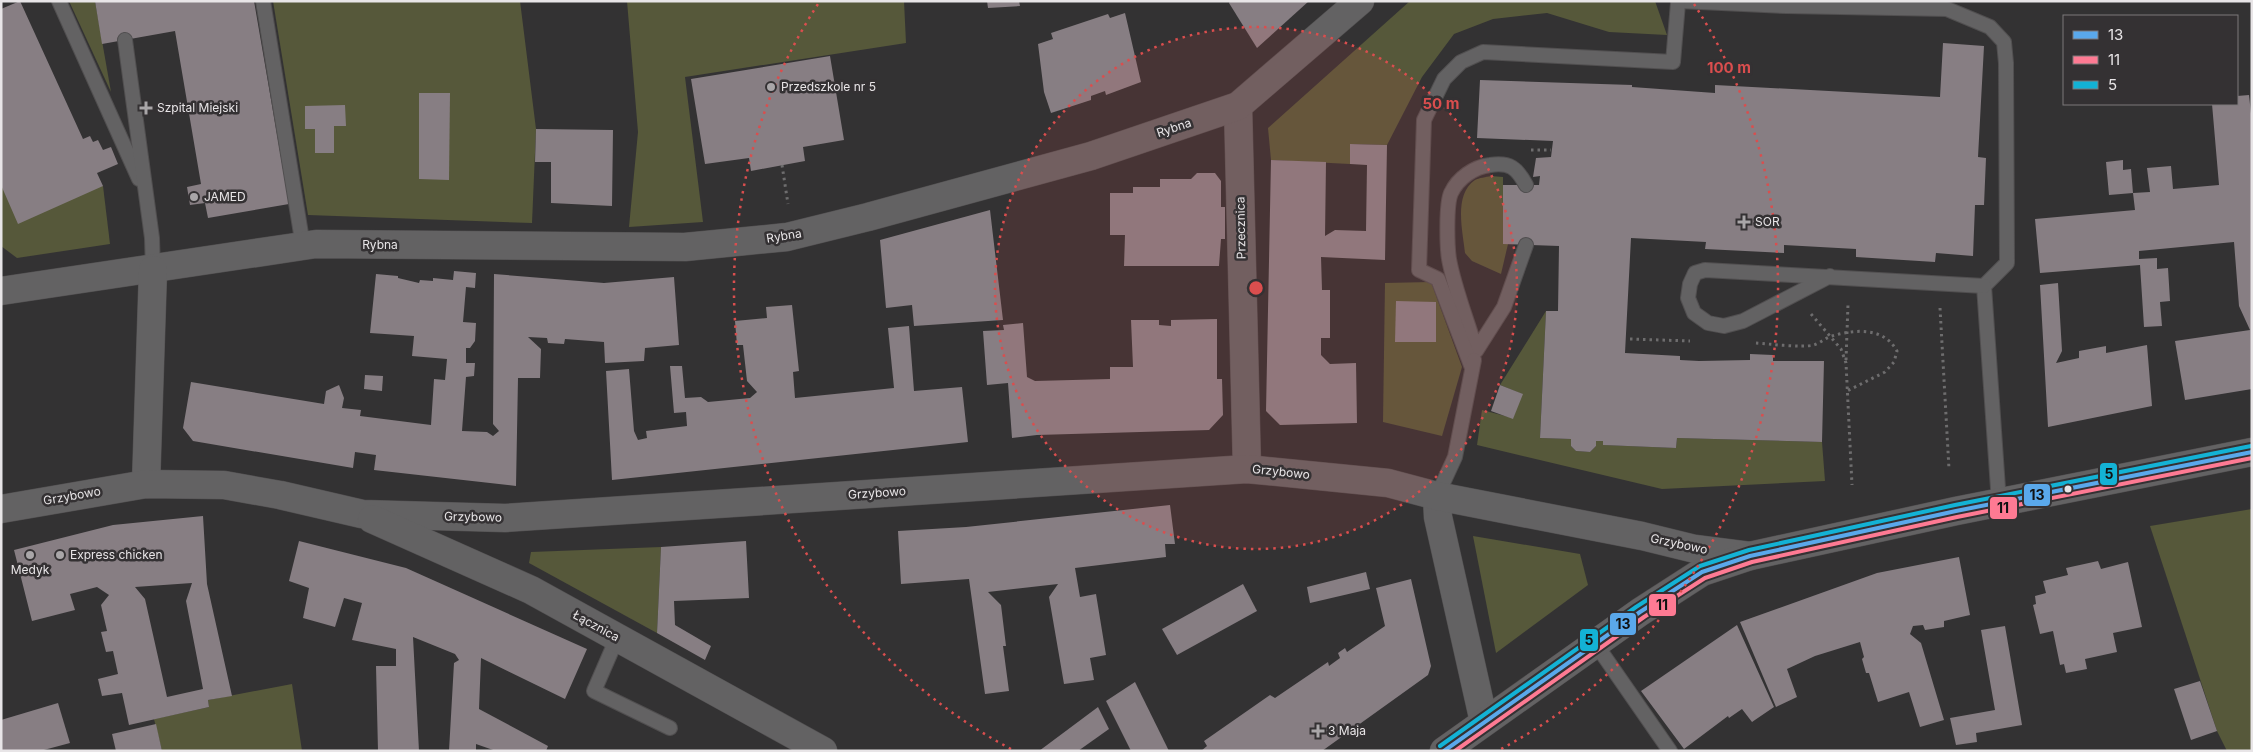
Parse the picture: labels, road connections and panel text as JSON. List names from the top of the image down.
{
  "streets": {
    "street": [
      "Rybna",
      "Przecznica",
      "Grzybowo",
      "Łącznica"
    ]
  },
  "crossings": [
    ["Rybna", "Przecznica"],
    ["Przecznica", "Grzybowo"],
    ["Grzybowo", "Łącznica"]
  ],
  "places": {
    "other": [
      "Przedszkole nr 5",
      "JAMED",
      "Medyk",
      "Express chicken"
    ],
    "health": ["Szpital Miejski", "SOR", "3 Maja"]
  },
  "lines": ["transit line 5", "transit line 13", "transit line 11"],
  "legend": ["13", "11", "5"],
  "rings": ["100 m", "50 m"]
}
